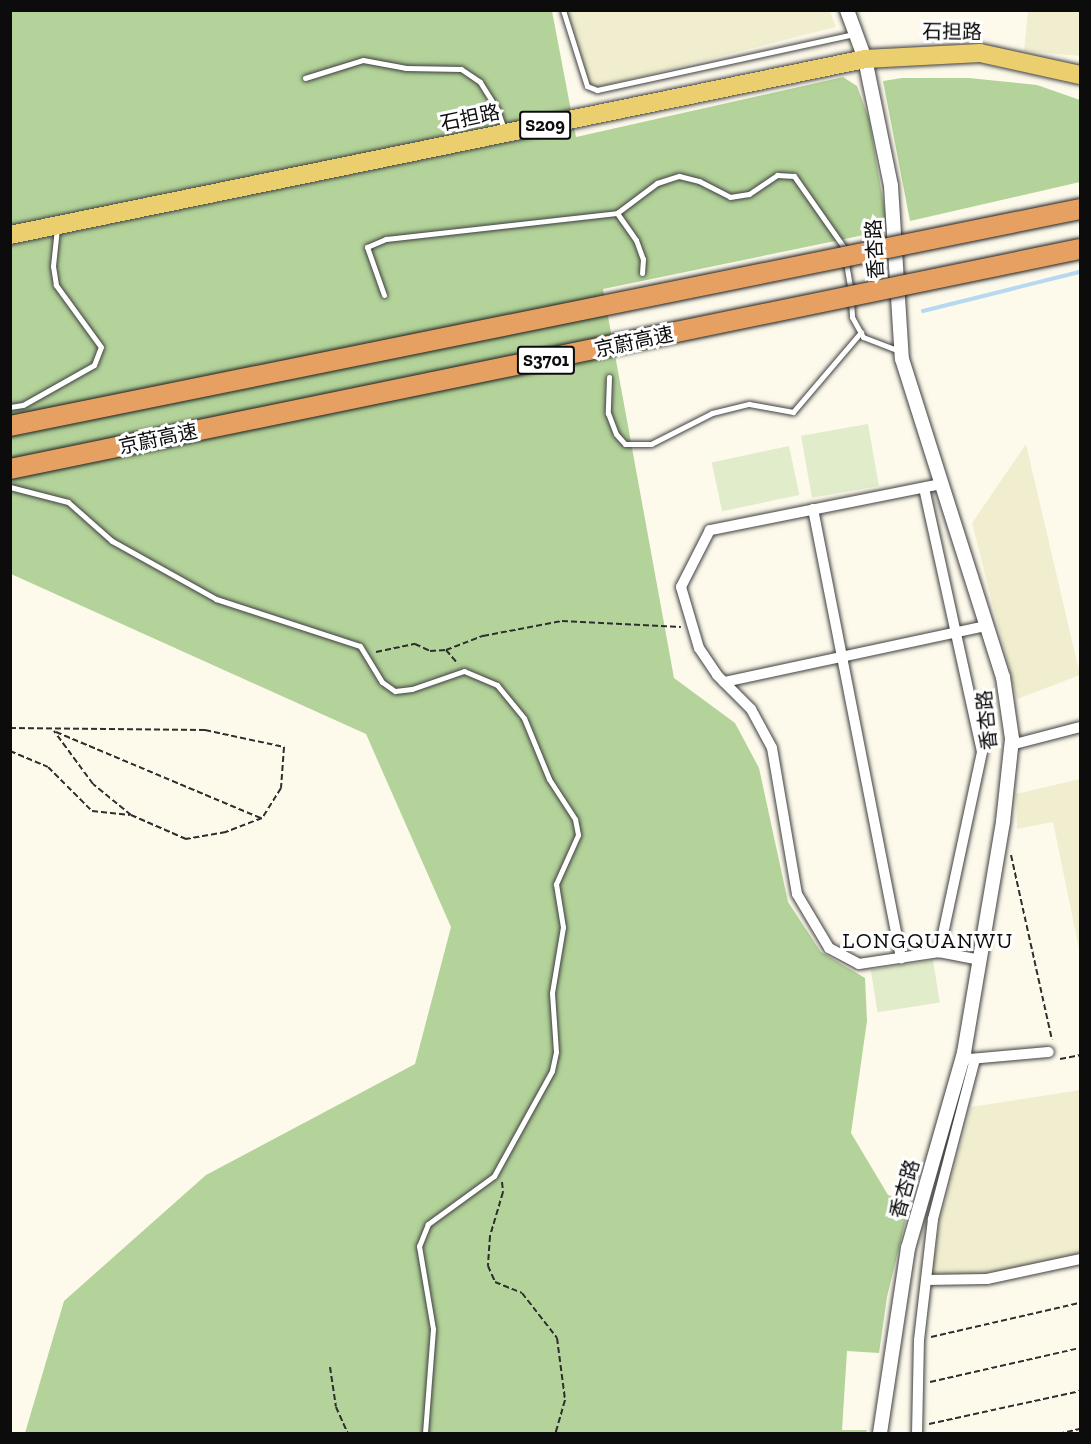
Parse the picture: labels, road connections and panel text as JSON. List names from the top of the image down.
{
  "streets": {
    "highway": ["京蔚高速", "S3701"],
    "main road": ["石担路", "S209"],
    "street": ["香杏路"]
  },
  "crossings": [
    ["石担路", "香杏路"]
  ],
  "districts": ["LONGQUANWU"]
}
